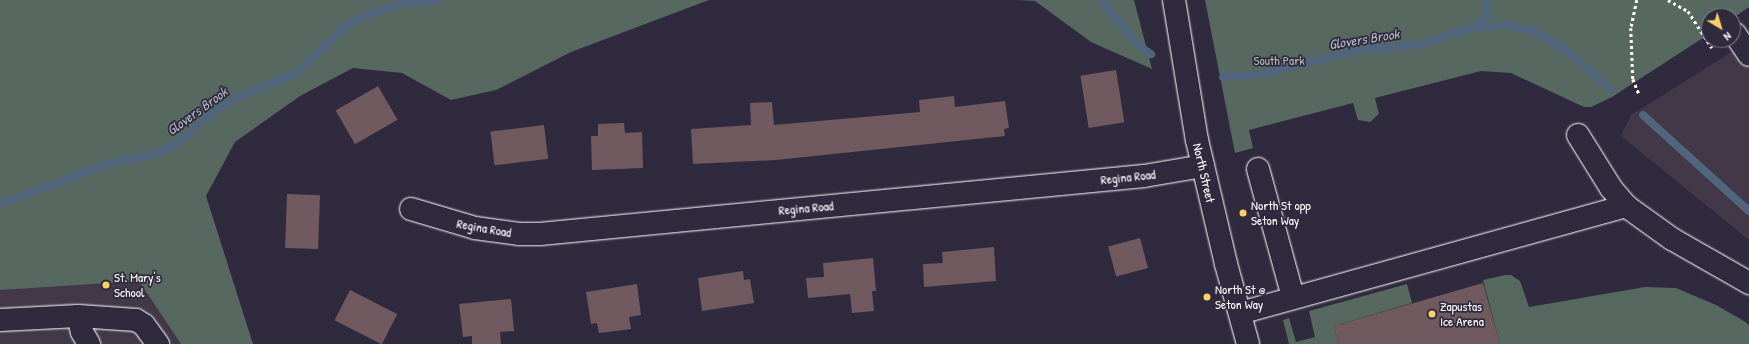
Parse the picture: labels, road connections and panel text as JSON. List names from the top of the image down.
{
  "streets": {
    "street": ["North Street", "Regina Road"]
  },
  "crossings": [
    ["North Street", "Regina Road"]
  ],
  "water": ["Glovers Brook"],
  "parks": ["South Park"],
  "places": [
    "North St opp Seton Way",
    "St. Mary's School",
    "North St @ Seton Way",
    "Zapustas Ice Arena"
  ],
  "north": "bottom right"
}
